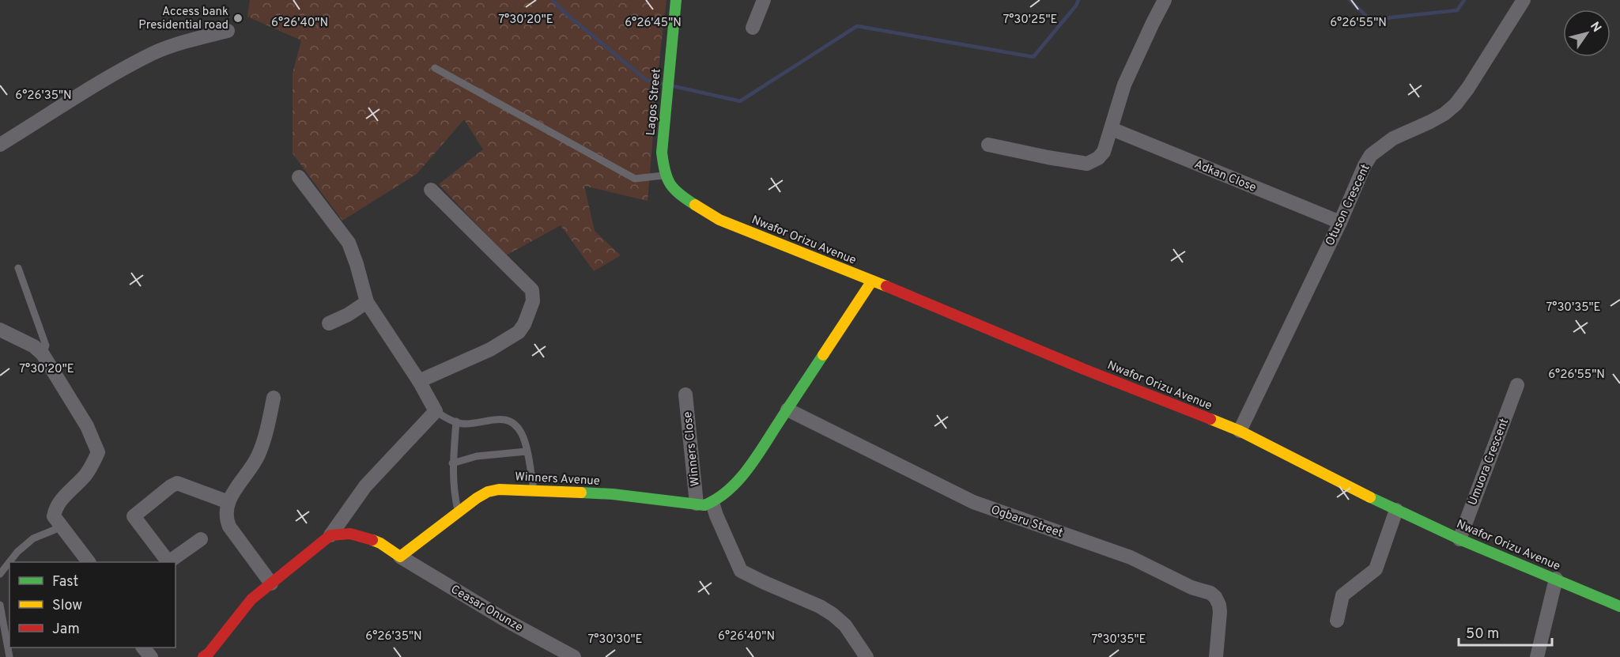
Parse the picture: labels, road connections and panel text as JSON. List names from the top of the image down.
{
  "streets": {
    "street": [
      "Lagos Street",
      "Adkan Close",
      "Otuson Crescent",
      "Nwafor Orizu Avenue",
      "Winners Close",
      "Umuora Crescent",
      "Winners Avenue",
      "Ogbaru Street",
      "Ceasar Onunze"
    ]
  },
  "crossings": [
    ["Lagos Street", "Nwafor Orizu Avenue"],
    ["Adkan Close", "Otuson Crescent"],
    ["Otuson Crescent", "Nwafor Orizu Avenue"],
    ["Nwafor Orizu Avenue", "Umuora Crescent"],
    ["Winners Close", "Winners Avenue"],
    ["Winners Avenue", "Ceasar Onunze"]
  ],
  "places": ["Access bank Presidential road"],
  "legend": ["Fast", "Slow", "Jam"],
  "scale_bar": "50 m",
  "north": "top right",
  "coordinates": [
    "7°30'20\"E",
    "7°30'25\"E",
    "6°26'40\"N",
    "6°26'45\"N",
    "6°26'55\"N",
    "6°26'35\"N",
    "7°30'35\"E",
    "7°30'30\"E"
  ]
}
